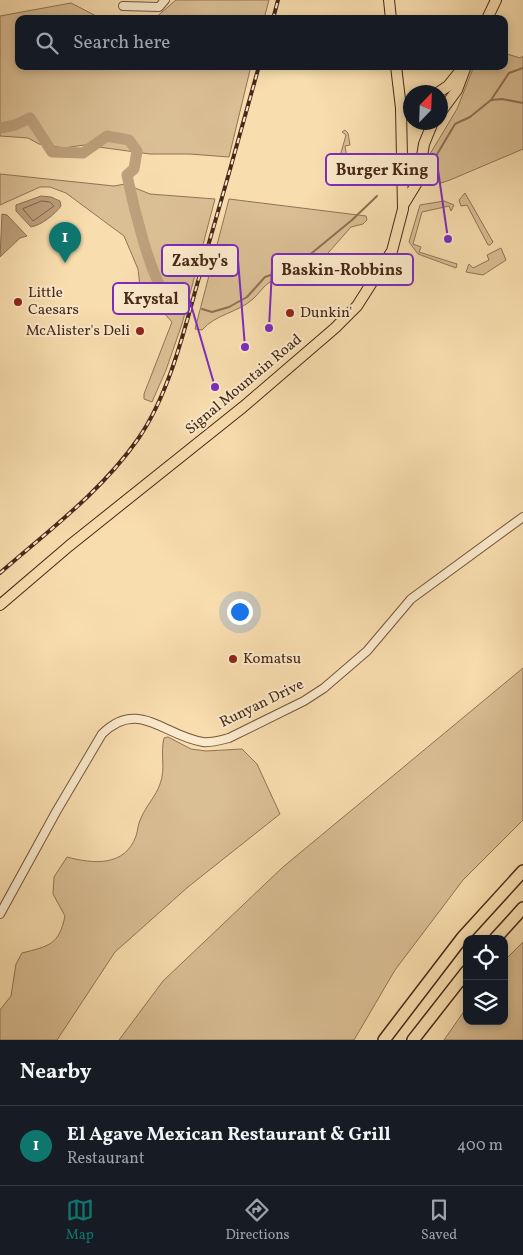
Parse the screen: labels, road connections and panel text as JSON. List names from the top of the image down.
{
  "streets": {
    "main road": ["Signal Mountain Road"],
    "street": ["Runyan Drive"]
  },
  "places": [
    "Burger King",
    "Little Caesars",
    "Dunkin'",
    "Baskin-Robbins",
    "McAlister's Deli",
    "Zaxby's",
    "Krystal",
    "Komatsu"
  ],
  "north": "top right",
  "page": {
    "search": "Search here",
    "pins": "1",
    "heading": "Nearby",
    "list": [
      {
        "mark": "1",
        "name": "El Agave Mexican Restaurant & Grill",
        "note": "Restaurant",
        "value": "400 m"
      }
    ],
    "nav": ["Map", "Directions", "Saved"]
  }
}
